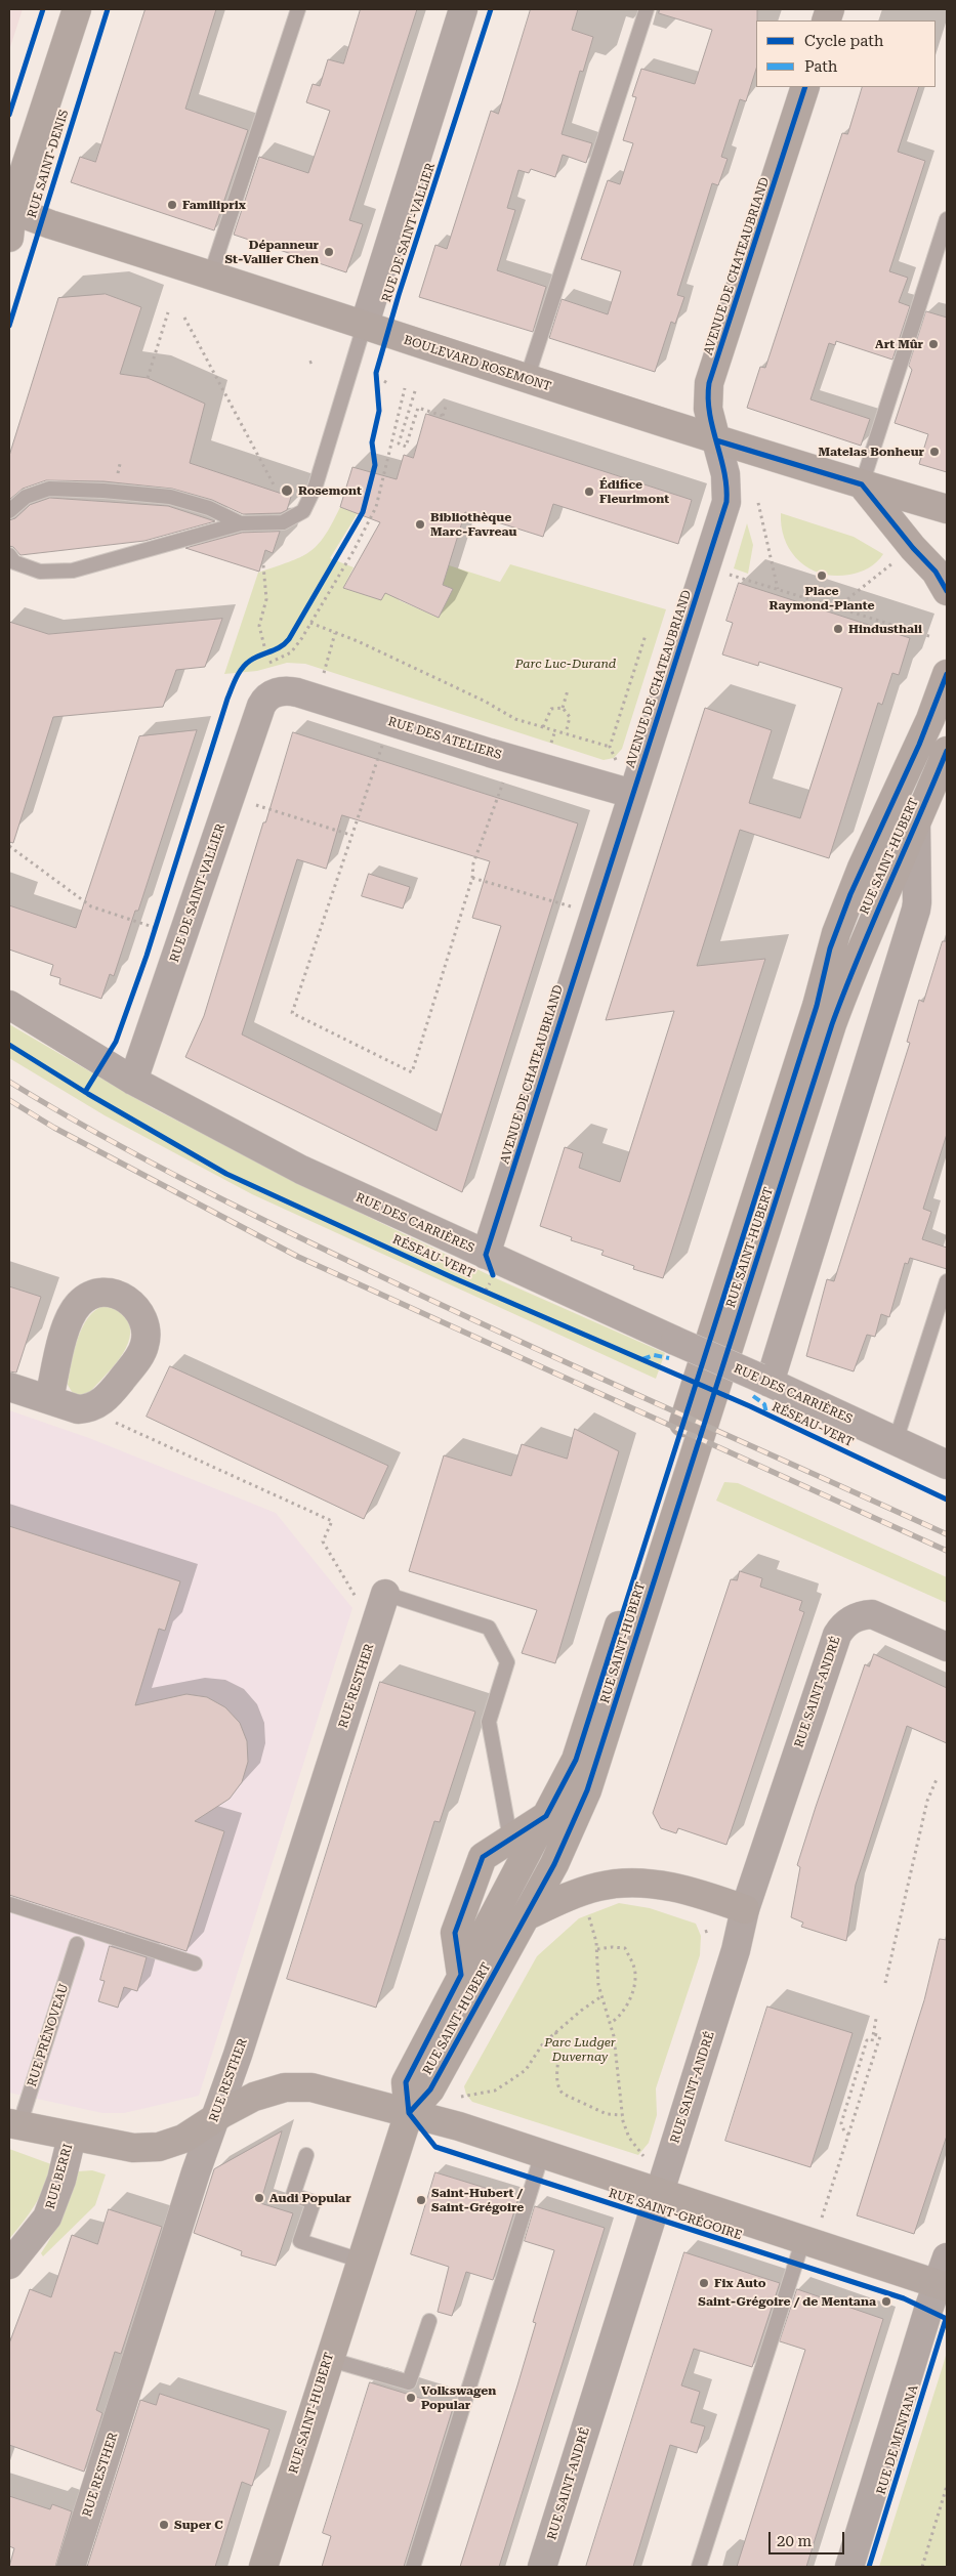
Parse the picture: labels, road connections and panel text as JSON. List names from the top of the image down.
{
  "streets": {
    "street": [
      "RUE SAINT-DENIS",
      "RUE DE SAINT-VALLIER",
      "AVENUE DE CHATEAUBRIAND",
      "BOULEVARD ROSEMONT",
      "RUE DES ATELIERS",
      "RUE SAINT-HUBERT",
      "RUE DES CARRIÈRES",
      "RUE RESTHER",
      "RUE SAINT-ANDRÉ",
      "RUE BERRI",
      "RUE SAINT-GRÉGOIRE",
      "RUE DE MENTANA"
    ],
    "lane": ["RUE PRÉNOVEAU"],
    "cycle path": ["RÉSEAU-VERT"]
  },
  "crossings": [
    ["RUE SAINT-DENIS", "BOULEVARD ROSEMONT"],
    ["RUE DE SAINT-VALLIER", "BOULEVARD ROSEMONT"],
    ["RUE DE SAINT-VALLIER", "RUE DES ATELIERS"],
    ["RUE DE SAINT-VALLIER", "RUE DES CARRIÈRES"],
    ["AVENUE DE CHATEAUBRIAND", "BOULEVARD ROSEMONT"],
    ["AVENUE DE CHATEAUBRIAND", "RUE DES ATELIERS"],
    ["AVENUE DE CHATEAUBRIAND", "RUE DES CARRIÈRES"],
    ["RUE SAINT-HUBERT", "RUE DES CARRIÈRES"],
    ["RUE SAINT-HUBERT", "RUE SAINT-GRÉGOIRE"],
    ["RUE RESTHER", "RUE SAINT-GRÉGOIRE"],
    ["RUE SAINT-ANDRÉ", "RUE SAINT-GRÉGOIRE"],
    ["RUE PRÉNOVEAU", "RUE SAINT-GRÉGOIRE"],
    ["RUE BERRI", "RUE SAINT-GRÉGOIRE"],
    ["RUE SAINT-GRÉGOIRE", "RUE DE MENTANA"]
  ],
  "parks": ["Parc Luc-Durand", "Parc Ludger Duvernay"],
  "places": [
    "Familiprix",
    "Dépanneur St-Vallier Chen",
    "Art Mûr",
    "Matelas Bonheur",
    "Rosemont",
    "Édifice Fleurimont",
    "Bibliothèque Marc-Favreau",
    "Place Raymond-Plante",
    "Hindusthali",
    "Audi Popular",
    "Saint-Hubert / Saint-Grégoire",
    "Fix Auto",
    "Saint-Grégoire / de Mentana",
    "Volkswagen Popular",
    "Super C"
  ],
  "legend": ["Cycle path", "Path"],
  "scale_bar": "20 m"
}
